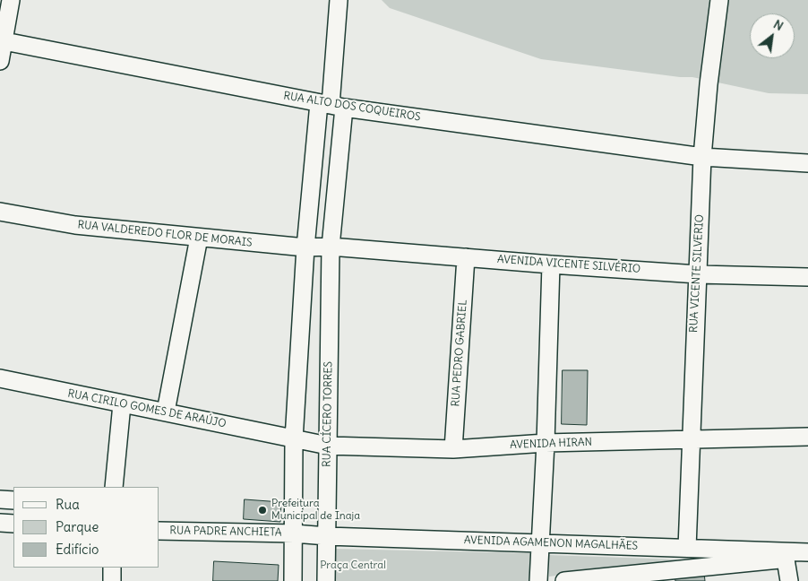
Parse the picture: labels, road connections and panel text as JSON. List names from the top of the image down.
{
  "streets": {
    "street": [
      "RUA ALTO DOS COQUEIROS",
      "RUA VALDEREDO FLOR DE MORAIS",
      "AVENIDA VICENTE SILVÉRIO",
      "RUA VICENTE SILVERIO",
      "RUA PEDRO GABRIEL",
      "RUA CIRILO GOMES DE ARAÚJO",
      "RUA CÍCERO TORRES",
      "AVENIDA HIRAN",
      "RUA PADRE ANCHIETA",
      "AVENIDA AGAMENON MAGALHÃES"
    ]
  },
  "crossings": [
    ["RUA ALTO DOS COQUEIROS", "RUA VICENTE SILVERIO"],
    ["RUA ALTO DOS COQUEIROS", "RUA CÍCERO TORRES"],
    ["RUA VALDEREDO FLOR DE MORAIS", "AVENIDA VICENTE SILVÉRIO"],
    ["RUA VALDEREDO FLOR DE MORAIS", "RUA CÍCERO TORRES"],
    ["AVENIDA VICENTE SILVÉRIO", "RUA VICENTE SILVERIO"],
    ["AVENIDA VICENTE SILVÉRIO", "RUA PEDRO GABRIEL"],
    ["AVENIDA VICENTE SILVÉRIO", "RUA CÍCERO TORRES"],
    ["RUA VICENTE SILVERIO", "AVENIDA HIRAN"],
    ["RUA VICENTE SILVERIO", "AVENIDA AGAMENON MAGALHÃES"],
    ["RUA PEDRO GABRIEL", "AVENIDA HIRAN"],
    ["RUA CIRILO GOMES DE ARAÚJO", "AVENIDA HIRAN"],
    ["RUA CÍCERO TORRES", "AVENIDA HIRAN"],
    ["RUA CÍCERO TORRES", "AVENIDA AGAMENON MAGALHÃES"],
    ["RUA PADRE ANCHIETA", "AVENIDA AGAMENON MAGALHÃES"]
  ],
  "parks": ["Praça Central"],
  "places": ["Prefeitura Municipal de Inaja"],
  "legend": ["Rua", "Parque", "Edifício"],
  "north": "top right"
}
